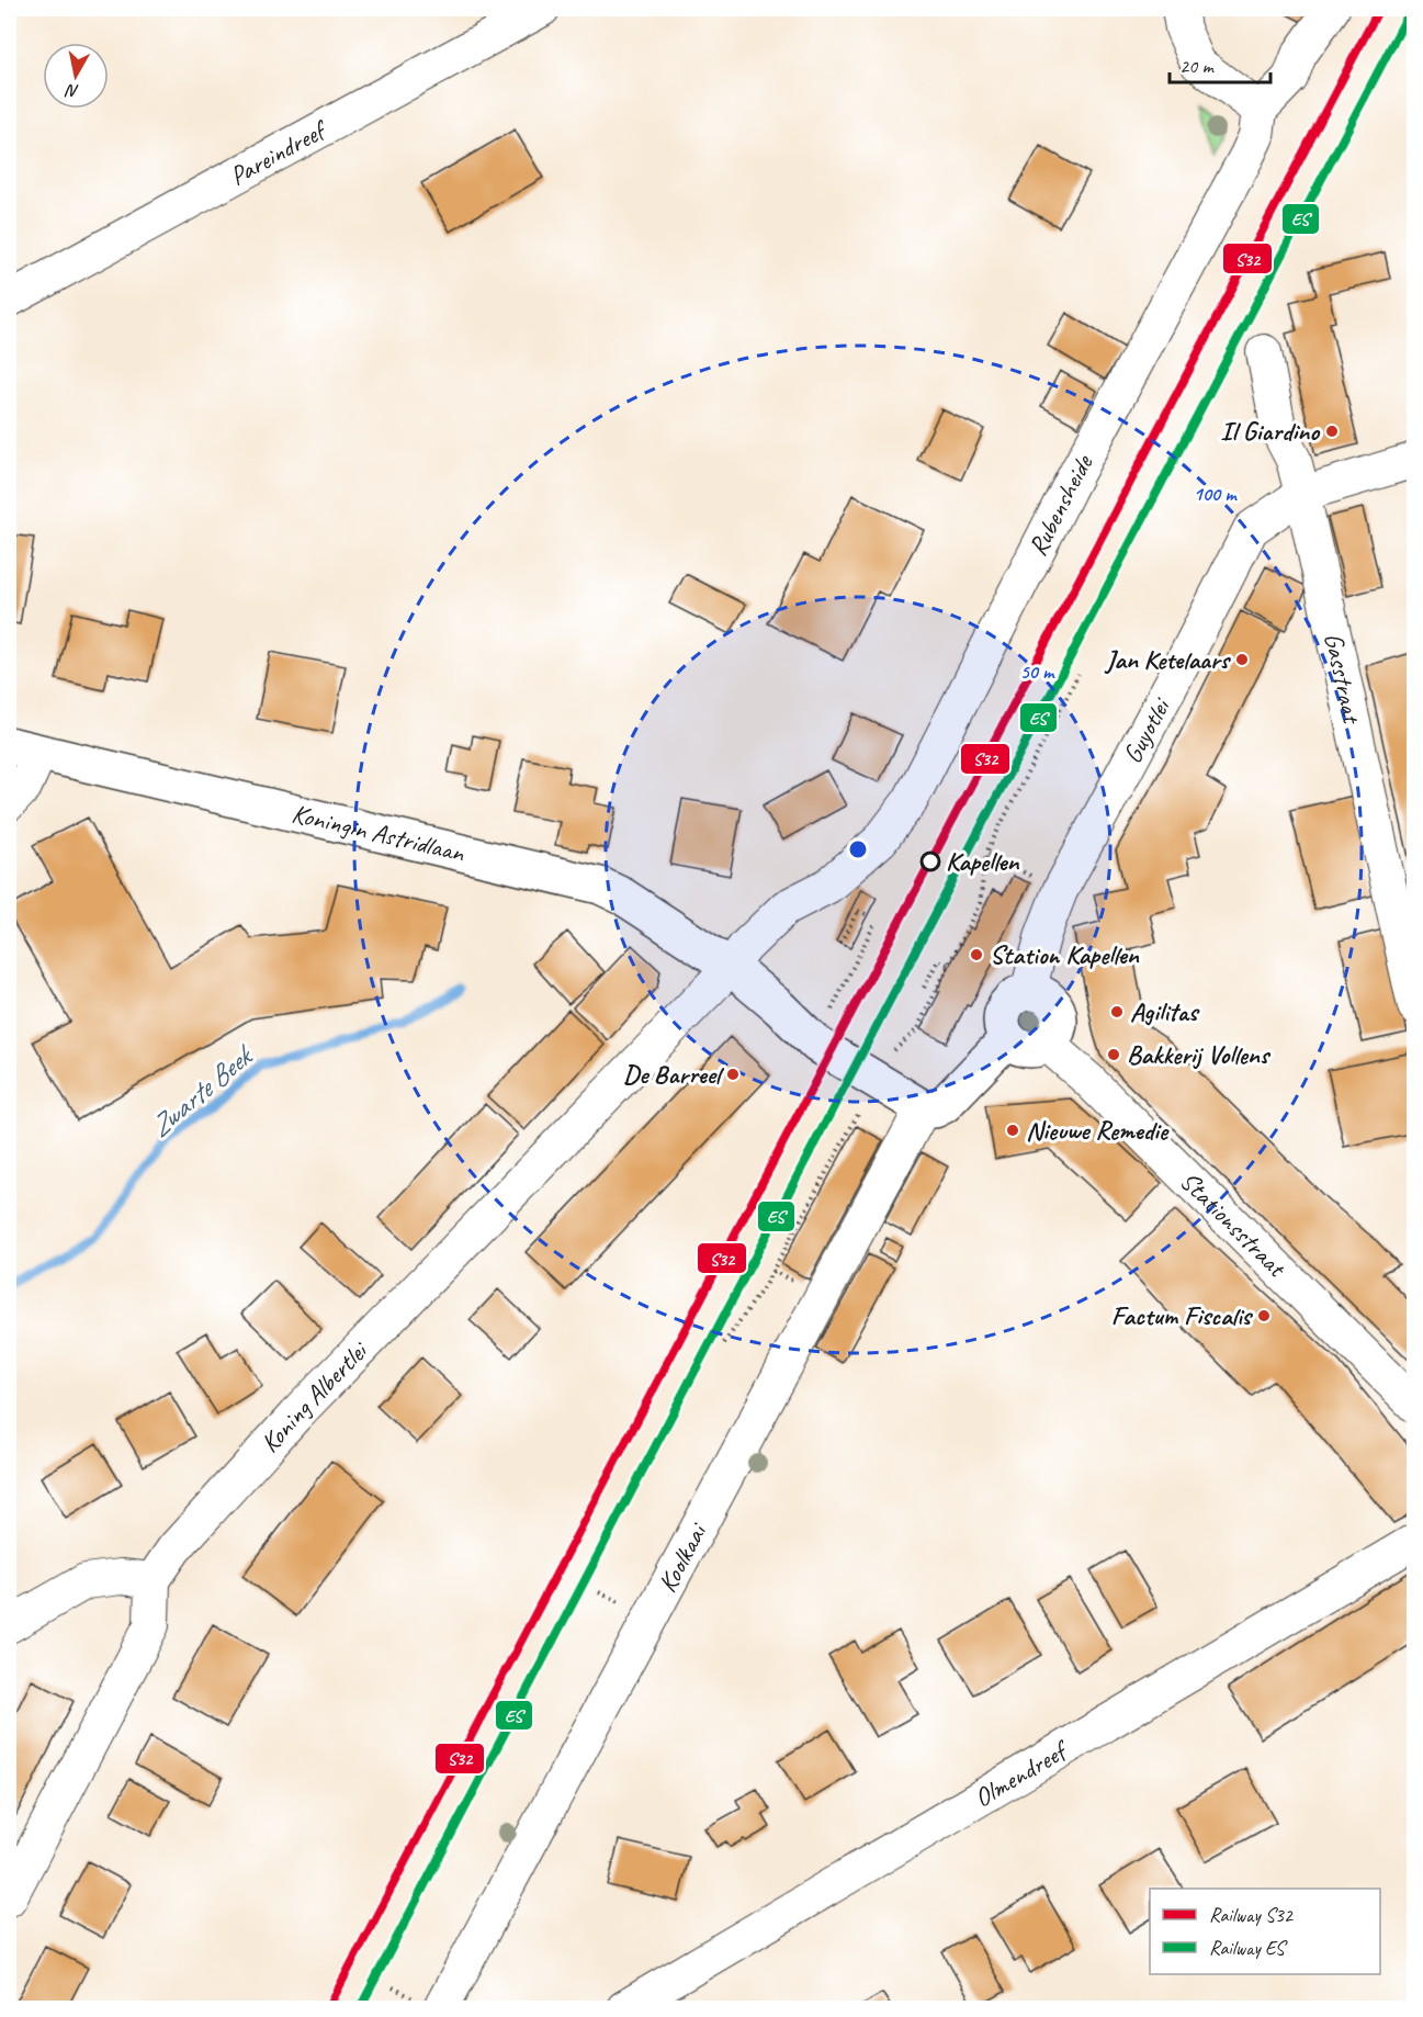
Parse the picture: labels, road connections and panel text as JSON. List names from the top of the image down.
{
  "streets": {
    "street": [
      "Pareindreef",
      "Rubensheide",
      "Gasstraat",
      "Guyotlei",
      "Koningin Astridlaan",
      "Stationsstraat",
      "Koning Albertlei",
      "Koolkaai",
      "Olmendreef"
    ]
  },
  "crossings": [
    ["Rubensheide", "Koningin Astridlaan"],
    ["Rubensheide", "Koning Albertlei"],
    ["Gasstraat", "Guyotlei"],
    ["Guyotlei", "Stationsstraat"],
    ["Koningin Astridlaan", "Koning Albertlei"]
  ],
  "water": ["Zwarte Beek"],
  "places": [
    "Il Giardino",
    "Jan Ketelaars",
    "Kapellen",
    "Station Kapellen",
    "Agilitas",
    "Bakkerij Vollens",
    "De Barreel",
    "Nieuwe Remedie",
    "Factum Fiscalis"
  ],
  "lines": ["rail line S32", "rail line ES"],
  "legend": ["Railway S32", "Railway ES"],
  "scale_bar": "20 m",
  "north": "bottom",
  "rings": ["100 m", "50 m"]
}
